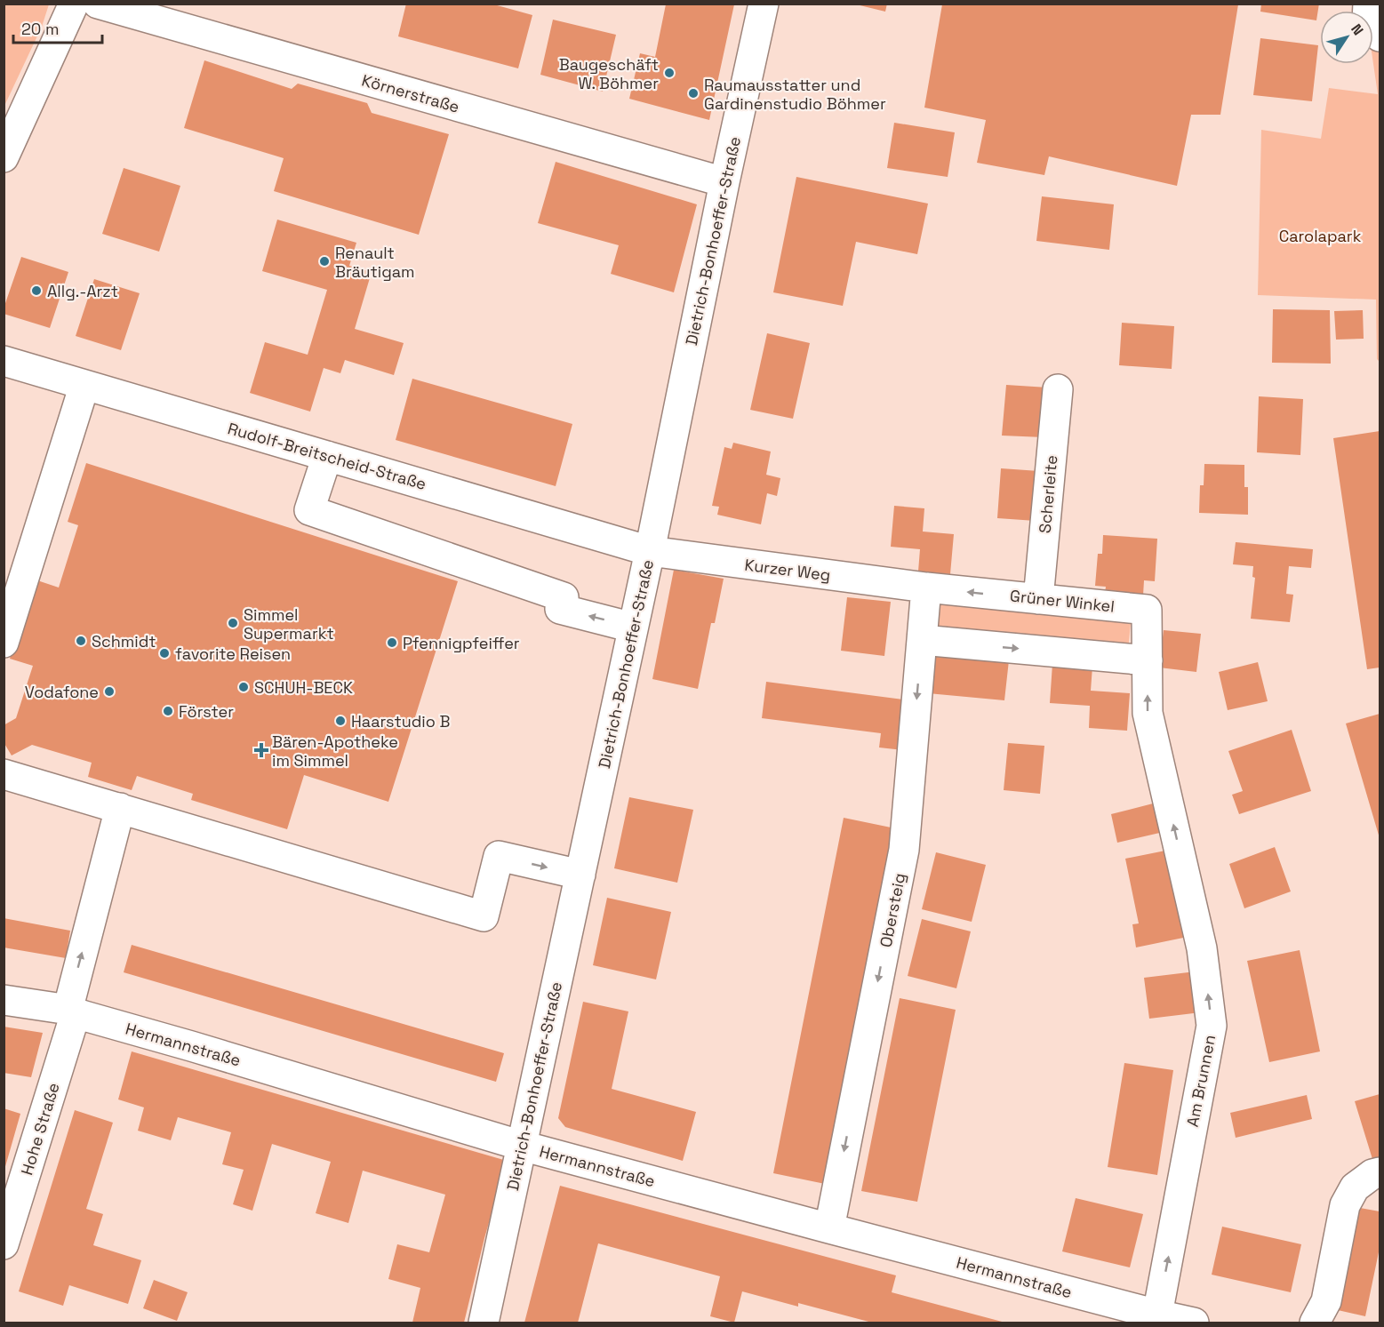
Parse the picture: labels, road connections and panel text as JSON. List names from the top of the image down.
{
  "streets": {
    "street": [
      "Körnerstraße",
      "Dietrich-Bonhoeffer-Straße",
      "Rudolf-Breitscheid-Straße",
      "Scherleite",
      "Kurzer Weg",
      "Grüner Winkel",
      "Obersteig",
      "Hermannstraße",
      "Am Brunnen",
      "Hohe Straße"
    ]
  },
  "crossings": [
    ["Körnerstraße", "Dietrich-Bonhoeffer-Straße"],
    ["Dietrich-Bonhoeffer-Straße", "Rudolf-Breitscheid-Straße"],
    ["Dietrich-Bonhoeffer-Straße", "Kurzer Weg"],
    ["Dietrich-Bonhoeffer-Straße", "Hermannstraße"],
    ["Rudolf-Breitscheid-Straße", "Kurzer Weg"],
    ["Scherleite", "Grüner Winkel"],
    ["Kurzer Weg", "Grüner Winkel"],
    ["Kurzer Weg", "Obersteig"],
    ["Grüner Winkel", "Obersteig"],
    ["Grüner Winkel", "Am Brunnen"],
    ["Obersteig", "Hermannstraße"],
    ["Hermannstraße", "Am Brunnen"],
    ["Hermannstraße", "Hohe Straße"]
  ],
  "one_way": ["Obersteig", "Am Brunnen", "Hohe Straße"],
  "parks": ["Carolapark"],
  "places": {
    "other": [
      "Baugeschäft W. Böhmer",
      "Raumausstatter und Gardinenstudio Böhmer",
      "Renault Bräutigam",
      "Allg.-Arzt",
      "Simmel Supermarkt",
      "Schmidt",
      "Pfennigpfeiffer",
      "favorite Reisen",
      "SCHUH-BECK",
      "Vodafone",
      "Förster",
      "Haarstudio B"
    ],
    "health": ["Bären-Apotheke im Simmel"]
  },
  "scale_bar": "20 m",
  "north": "top right"
}
